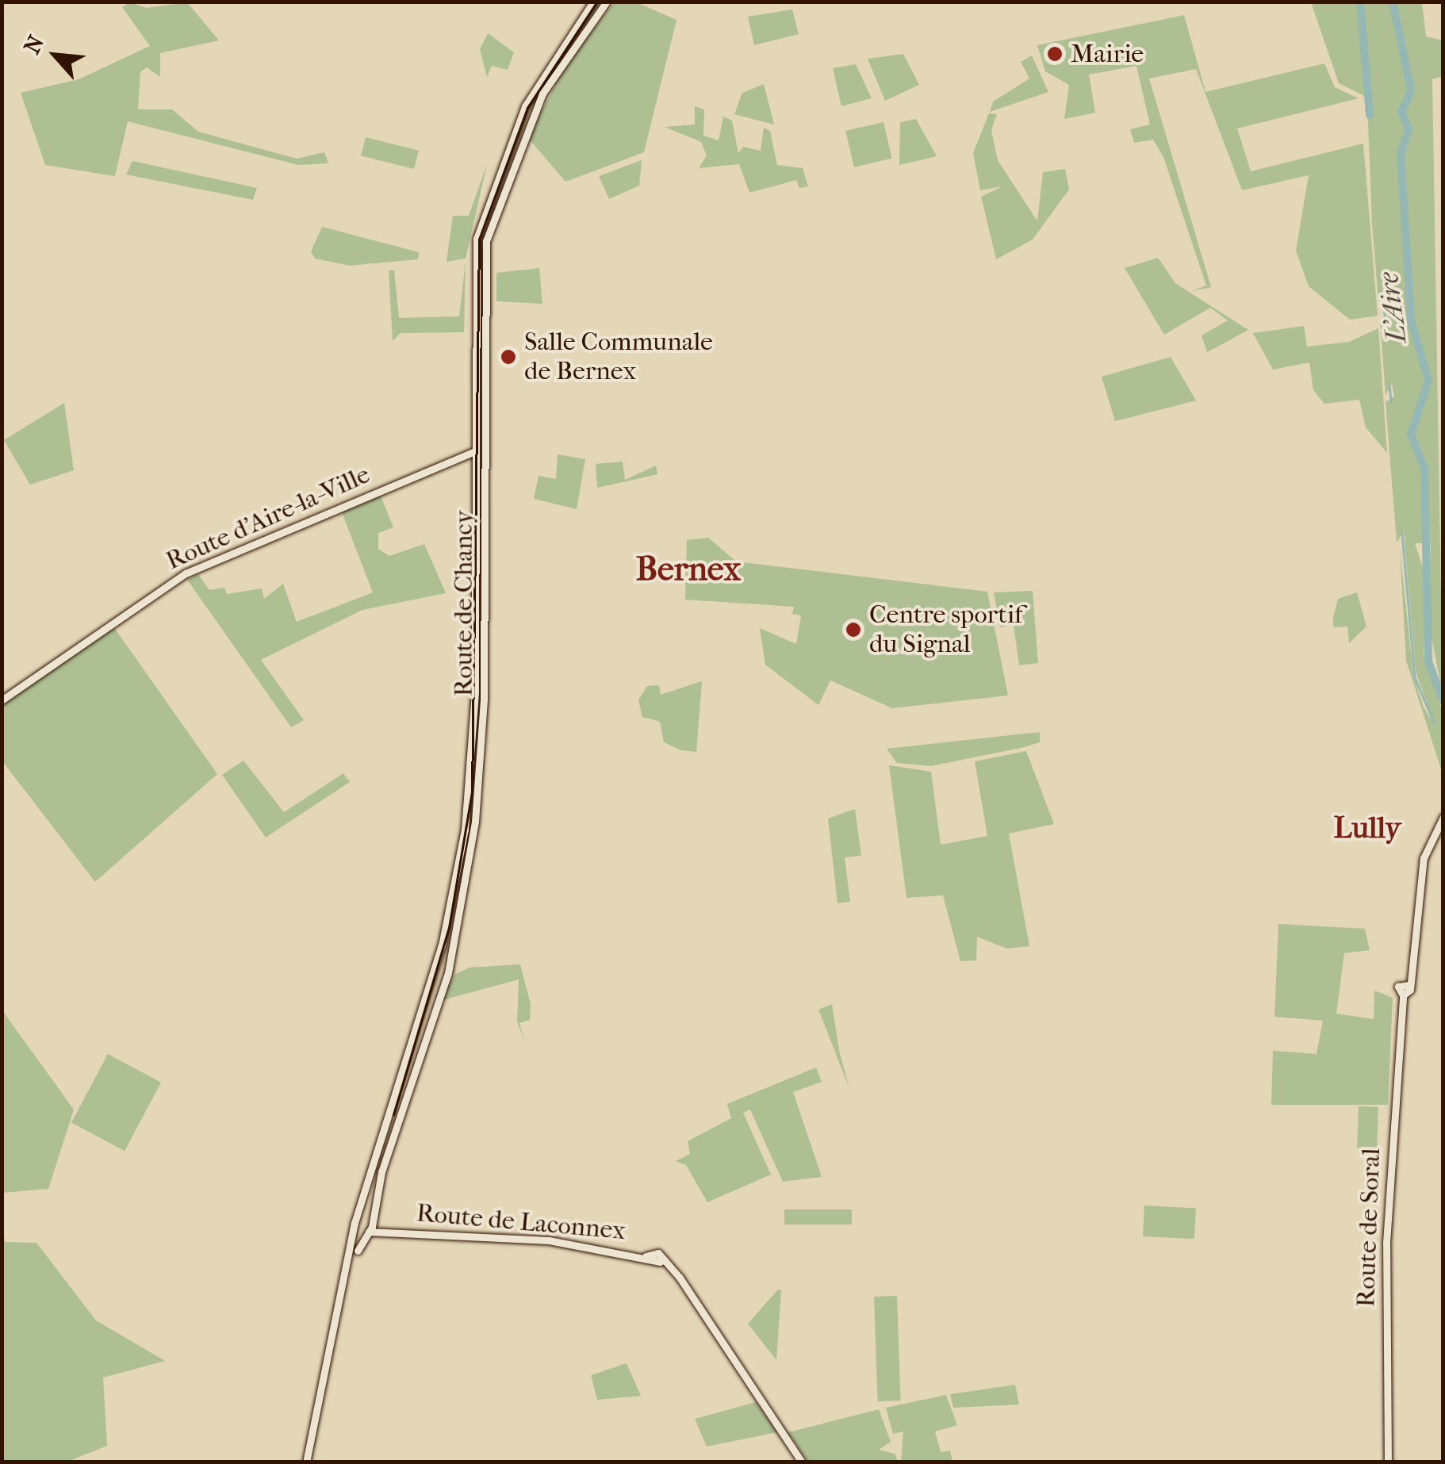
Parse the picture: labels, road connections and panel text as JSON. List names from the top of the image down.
{
  "streets": {
    "main road": [
      "Route d'Aire-la-Ville",
      "Route de Chancy",
      "Route de Laconnex",
      "Route de Soral"
    ]
  },
  "crossings": [
    ["Route d'Aire-la-Ville", "Route de Chancy"],
    ["Route de Chancy", "Route de Laconnex"]
  ],
  "districts": ["Bernex", "Lully"],
  "water": ["L'Aire"],
  "places": ["Mairie", "Salle Communale de Bernex", "Centre sportif du Signal"],
  "north": "top left"
}
